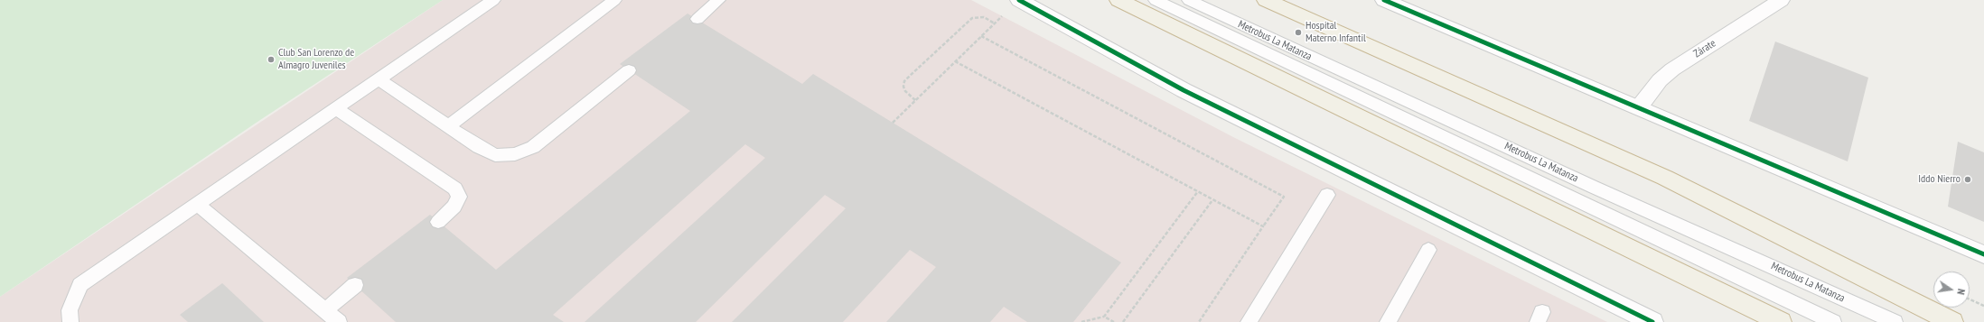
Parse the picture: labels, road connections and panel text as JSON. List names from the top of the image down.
{
  "streets": {
    "street": ["Zárate"],
    "lane": ["Metrobus La Matanza"]
  },
  "places": ["Hospital Materno Infantil", "Club San Lorenzo de Almagro Juveniles", "Iddo Nierro"],
  "north": "right"
}
